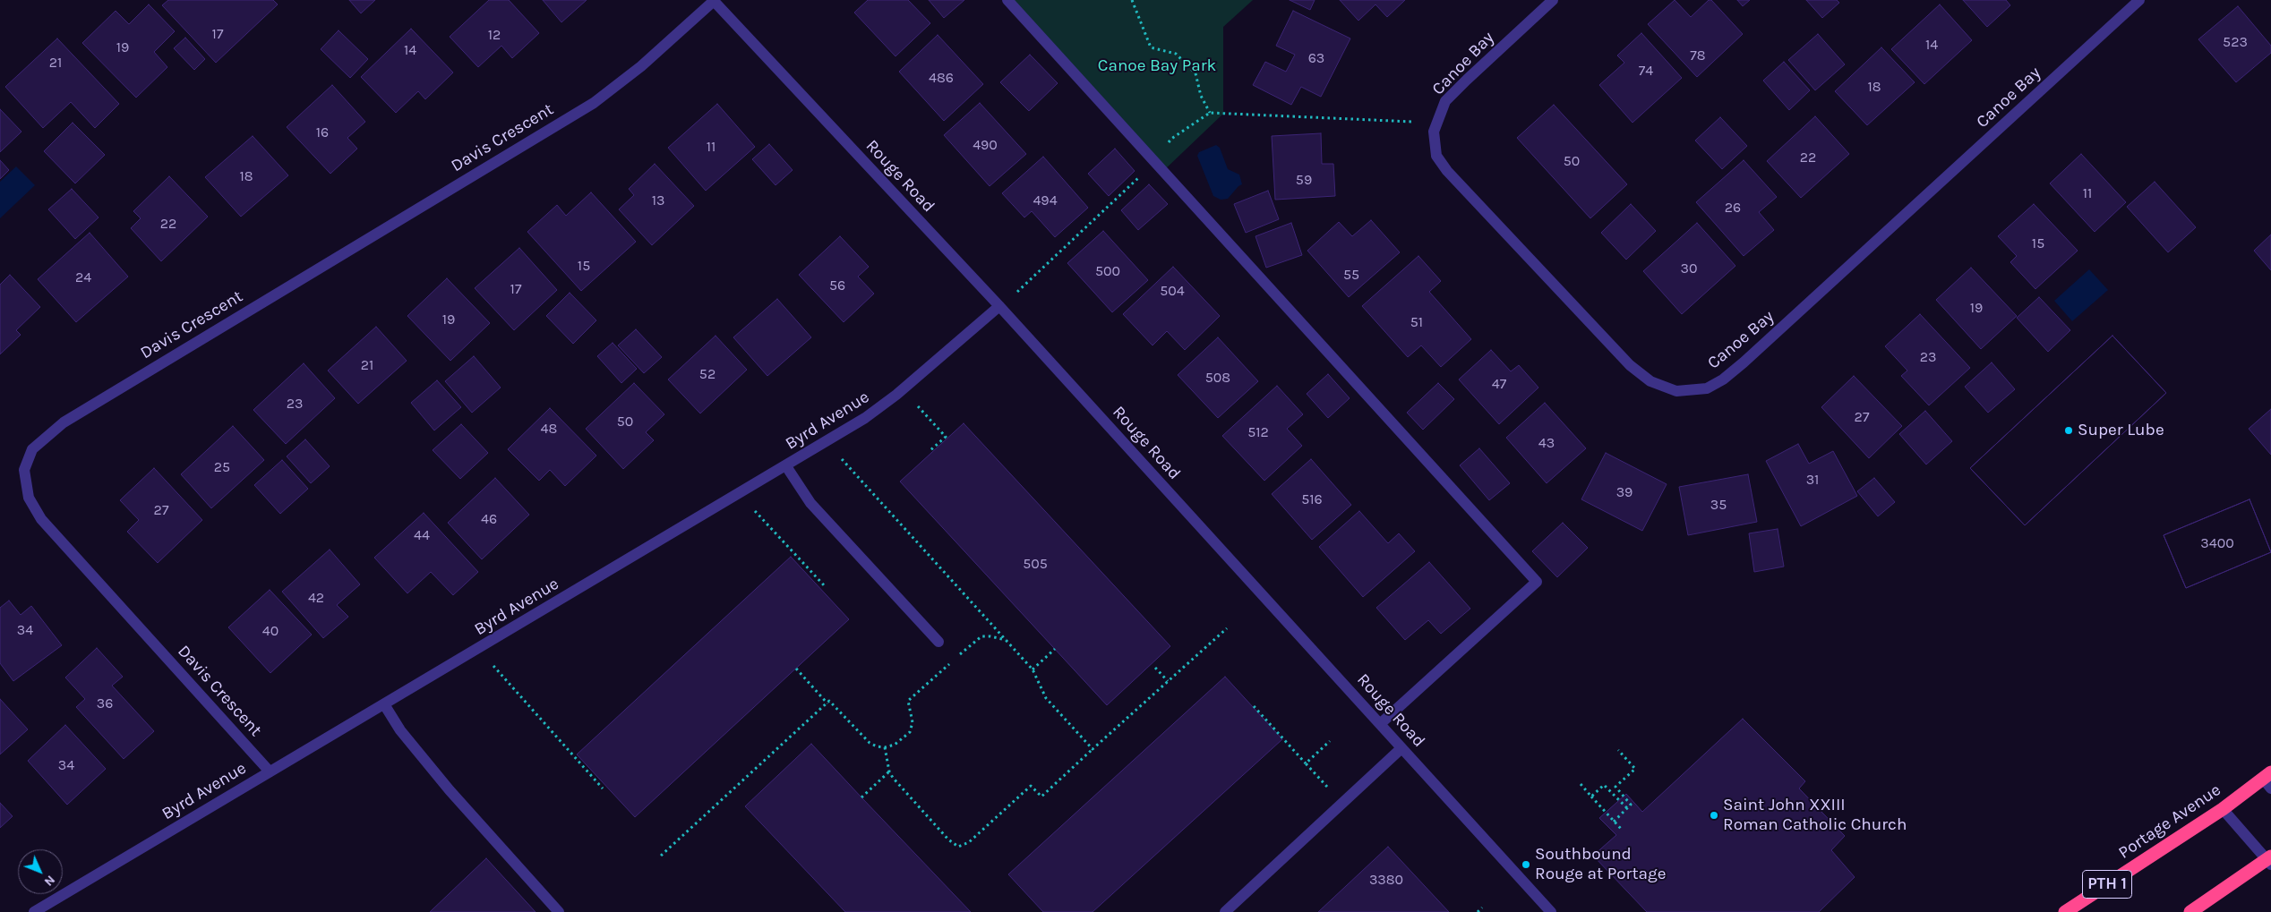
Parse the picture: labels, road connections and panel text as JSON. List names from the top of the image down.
{
  "streets": {
    "highway": ["Portage Avenue", "PTH 1"],
    "street": [
      "Canoe Bay",
      "Davis Crescent",
      "Rouge Road",
      "Byrd Avenue"
    ]
  },
  "crossings": [
    ["Davis Crescent", "Rouge Road"],
    ["Davis Crescent", "Byrd Avenue"],
    ["Rouge Road", "Byrd Avenue"]
  ],
  "parks": ["Canoe Bay Park"],
  "places": ["Super Lube", "Saint John XXIII Roman Catholic Church", "Southbound Rouge at Portage"],
  "house_numbers": [
    "17",
    "12",
    "523",
    "14",
    "19",
    "14",
    "78",
    "63",
    "21",
    "74",
    "486",
    "18",
    "16",
    "490",
    "11",
    "22",
    "50",
    "18",
    "59",
    "11",
    "13",
    "494",
    "26",
    "22",
    "15",
    "15",
    "30",
    "500",
    "55",
    "24",
    "56",
    "17",
    "504",
    "19",
    "19",
    "51",
    "23",
    "21",
    "52",
    "508",
    "47",
    "23",
    "27",
    "50",
    "48",
    "512",
    "43",
    "25",
    "31",
    "39",
    "516",
    "35",
    "27",
    "46",
    "44",
    "3400",
    "505",
    "42",
    "34",
    "40",
    "36",
    "34",
    "3380"
  ],
  "north": "bottom right"
}
